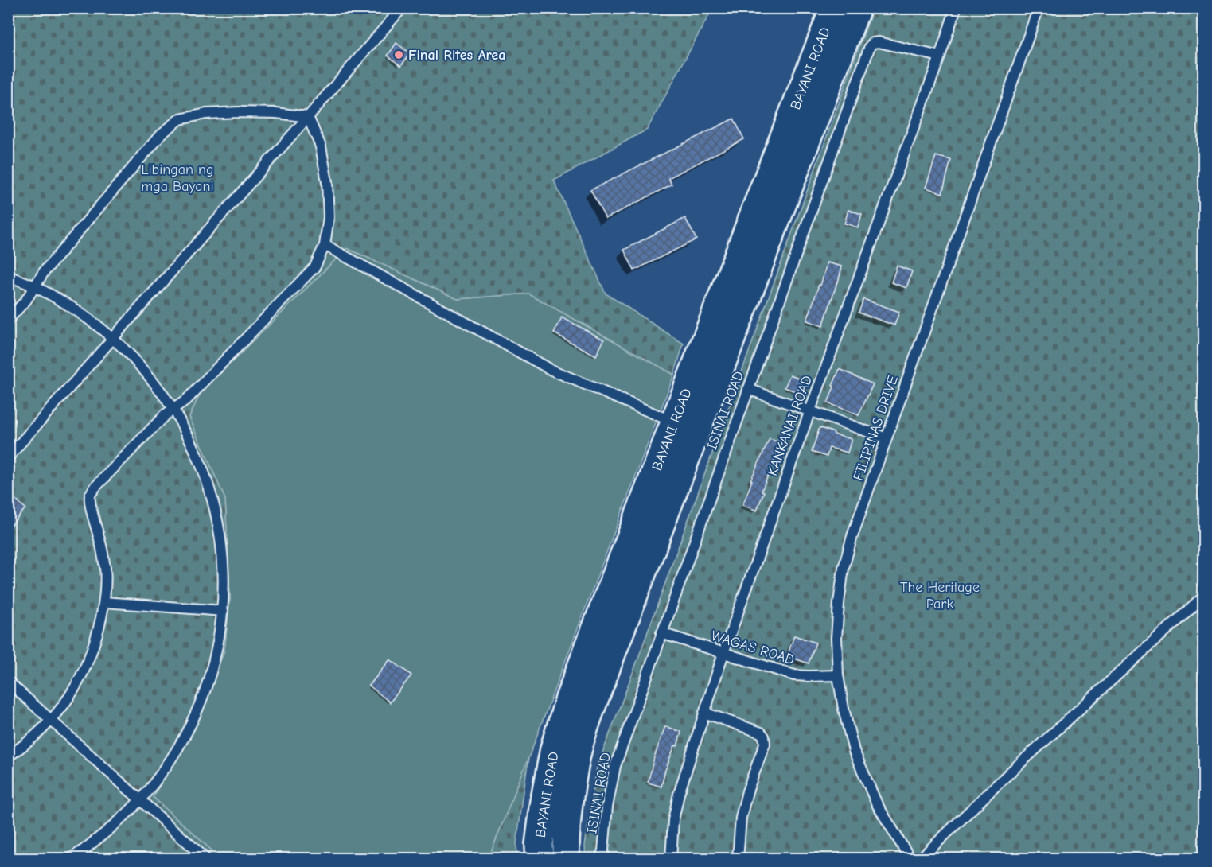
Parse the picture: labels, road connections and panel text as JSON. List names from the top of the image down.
{
  "streets": {
    "main road": ["BAYANI ROAD"],
    "lane": [
      "ISINAI ROAD",
      "KANKANAI ROAD",
      "FILIPINAS DRIVE",
      "WAGAS ROAD"
    ]
  },
  "crossings": [
    ["ISINAI ROAD", "KANKANAI ROAD"],
    ["ISINAI ROAD", "WAGAS ROAD"],
    ["KANKANAI ROAD", "WAGAS ROAD"],
    ["FILIPINAS DRIVE", "WAGAS ROAD"]
  ],
  "parks": ["Libingan ng mga Bayani", "The Heritage Park"],
  "places": ["Final Rites Area"]
}
